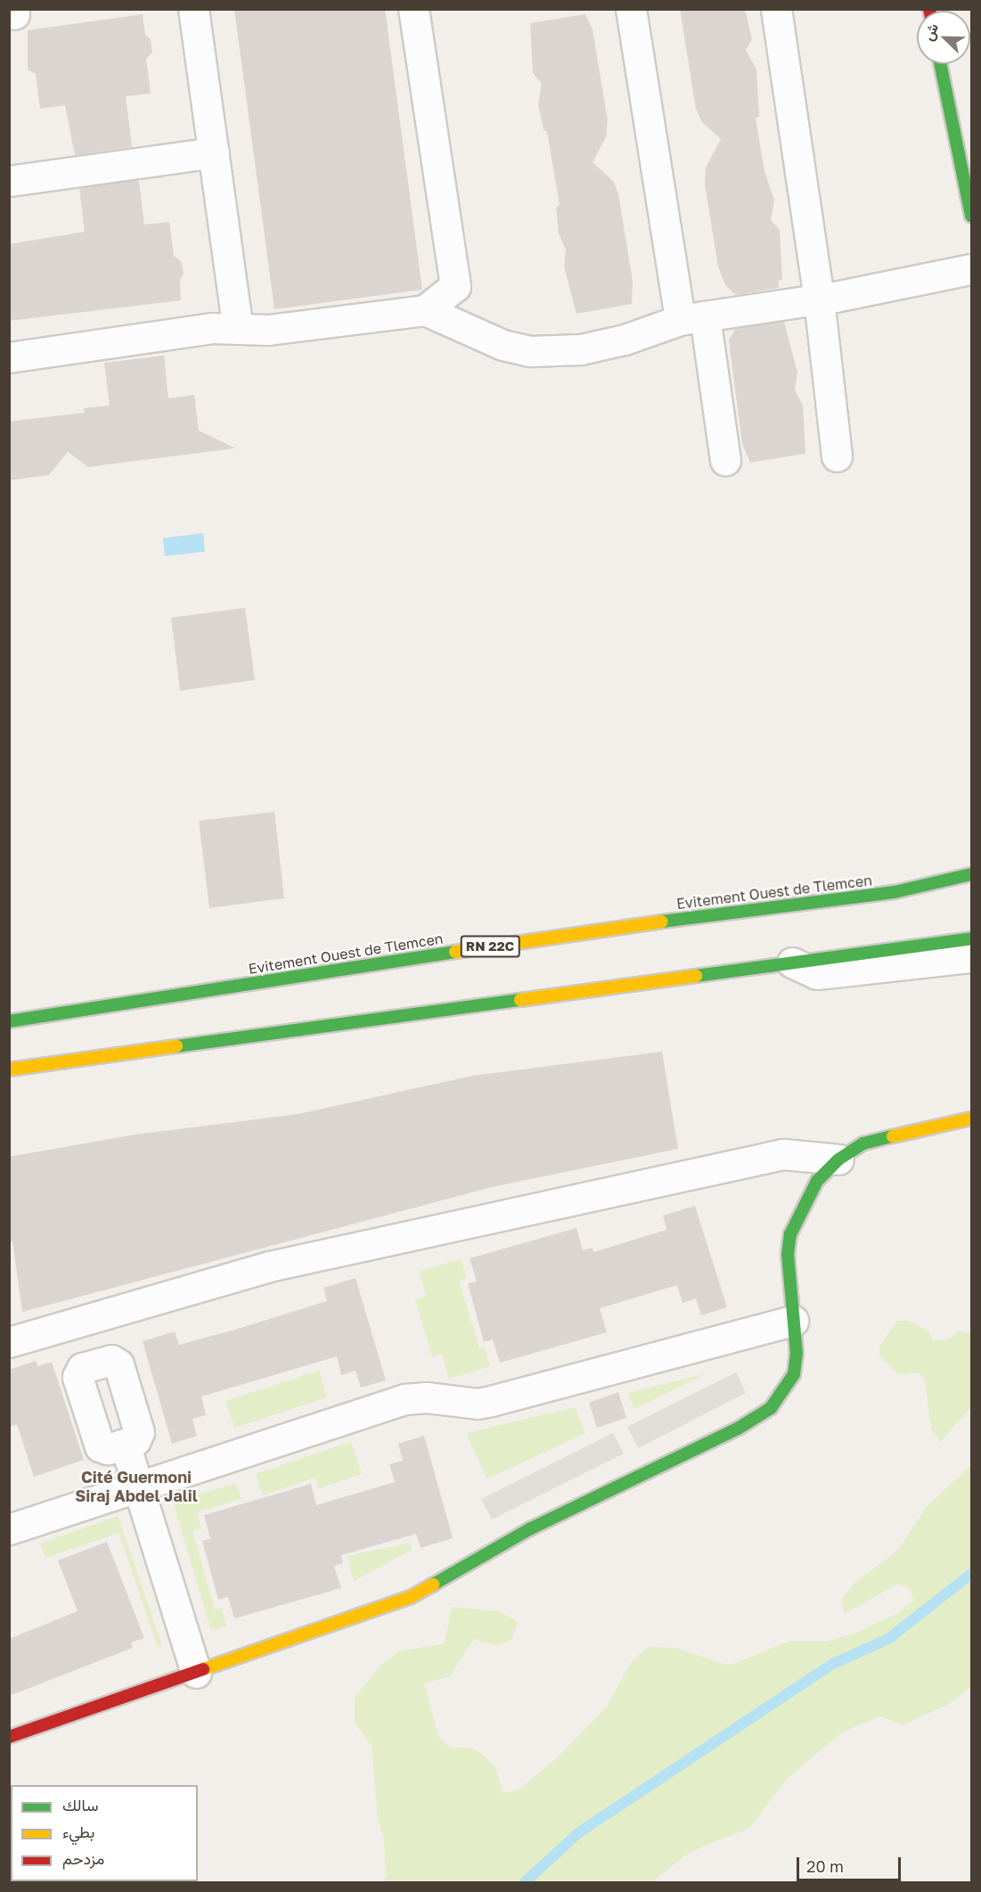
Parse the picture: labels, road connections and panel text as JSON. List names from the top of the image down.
{
  "streets": {
    "main road": ["Evitement Ouest de Tlemcen", "RN 22C"]
  },
  "districts": ["Cité Guermoni Siraj Abdel Jalil"],
  "legend": ["سالك", "بطيء", "مزدحم"],
  "scale_bar": "20 m",
  "north": "top left"
}
